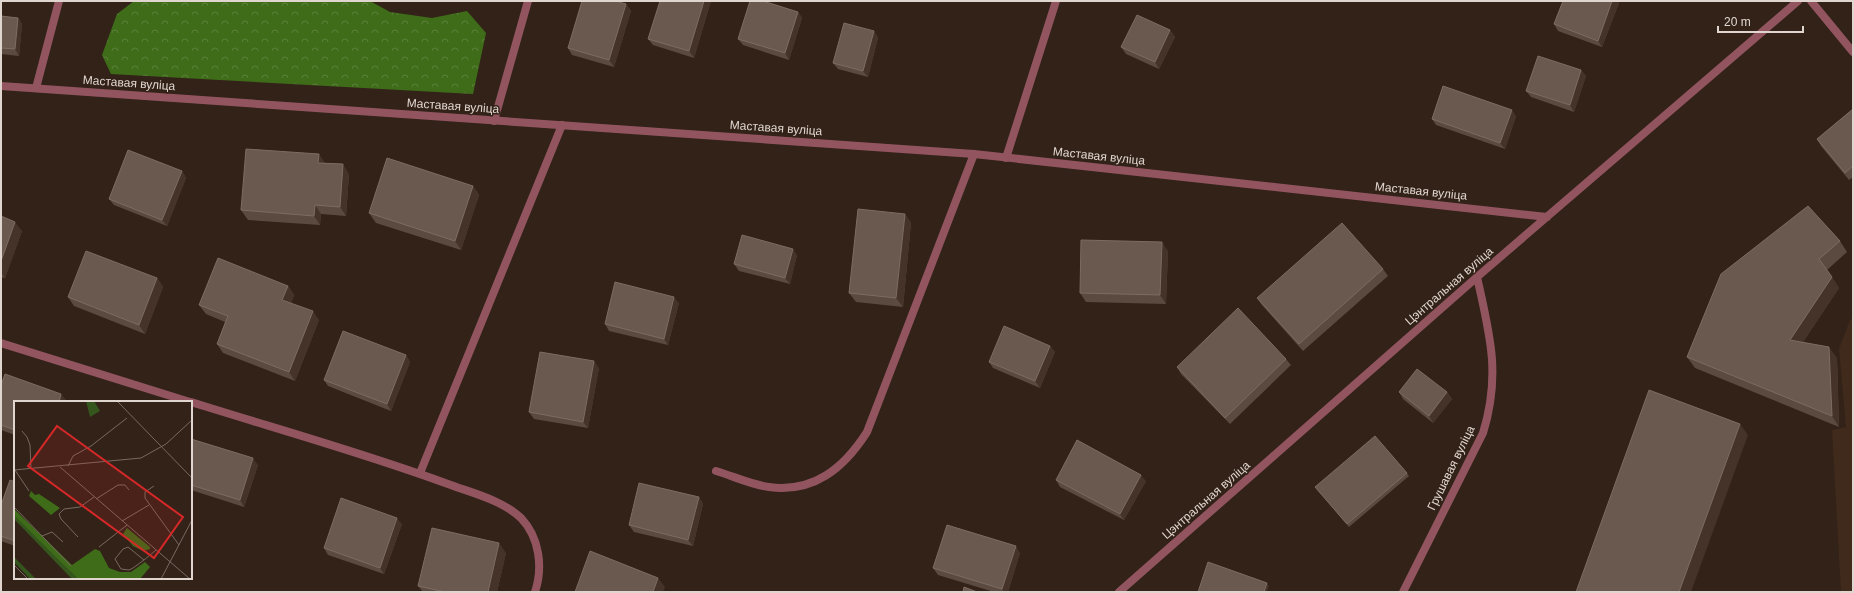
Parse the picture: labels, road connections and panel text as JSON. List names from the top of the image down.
{
  "streets": {
    "street": ["Маставая вуліца", "Цэнтральная вуліца", "Грушавая вуліца"]
  },
  "crossings": [
    ["Маставая вуліца", "Цэнтральная вуліца"],
    ["Цэнтральная вуліца", "Грушавая вуліца"]
  ],
  "scale_bar": "20 m"
}
